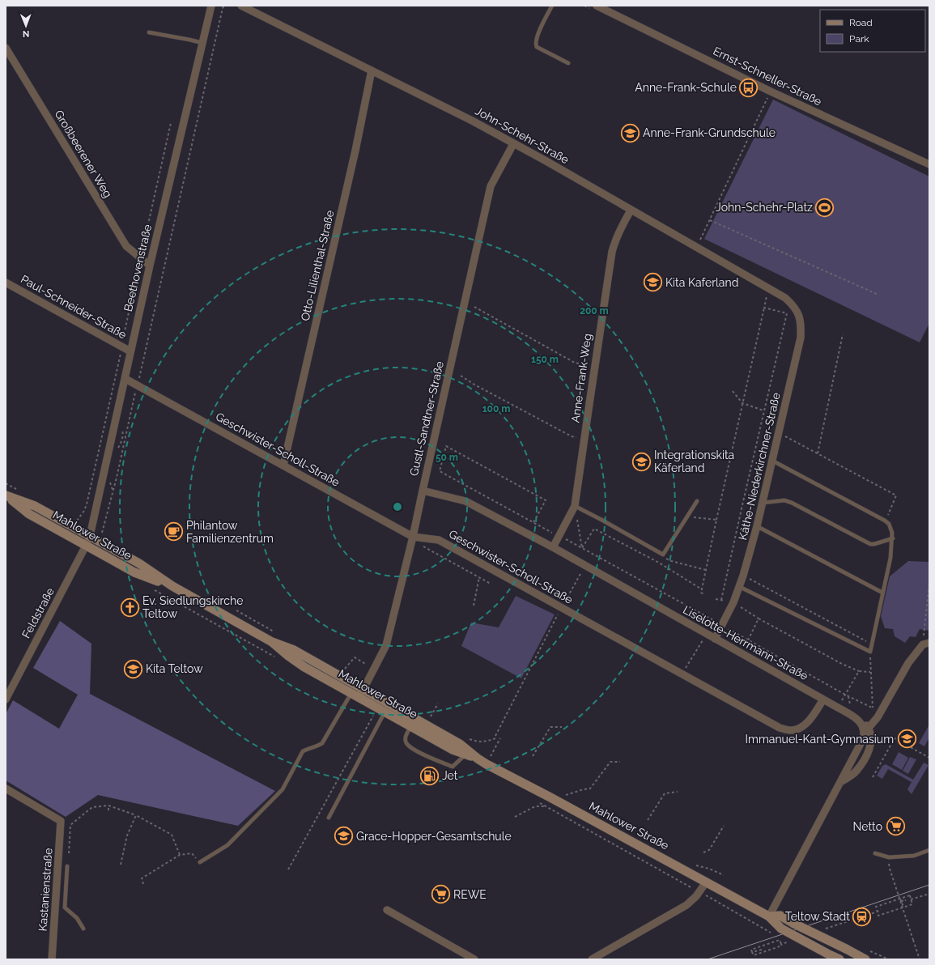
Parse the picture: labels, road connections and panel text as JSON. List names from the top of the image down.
{
  "streets": {
    "main road": ["Mahlower Straße"],
    "street": [
      "Ernst-Schneller-Straße",
      "John-Schehr-Straße",
      "Großbeerener Weg",
      "Otto-Lilienthal-Straße",
      "Beethovenstraße",
      "Paul-Schneider-Straße",
      "Anne-Frank-Weg",
      "Gustl-Sandtner-Straße",
      "Geschwister-Scholl-Straße",
      "Käthe-Niederkirchner-Straße",
      "Feldstraße",
      "Liselotte-Herrmann-Straße",
      "Kastanienstraße"
    ]
  },
  "crossings": [
    ["John-Schehr-Straße", "Otto-Lilienthal-Straße"],
    ["John-Schehr-Straße", "Anne-Frank-Weg"],
    ["John-Schehr-Straße", "Gustl-Sandtner-Straße"],
    ["John-Schehr-Straße", "Käthe-Niederkirchner-Straße"],
    ["Großbeerener Weg", "Beethovenstraße"],
    ["Otto-Lilienthal-Straße", "Geschwister-Scholl-Straße"],
    ["Beethovenstraße", "Paul-Schneider-Straße"],
    ["Beethovenstraße", "Geschwister-Scholl-Straße"],
    ["Beethovenstraße", "Mahlower Straße"],
    ["Beethovenstraße", "Feldstraße"],
    ["Anne-Frank-Weg", "Liselotte-Herrmann-Straße"],
    ["Gustl-Sandtner-Straße", "Geschwister-Scholl-Straße"],
    ["Gustl-Sandtner-Straße", "Mahlower Straße"],
    ["Gustl-Sandtner-Straße", "Liselotte-Herrmann-Straße"],
    ["Geschwister-Scholl-Straße", "Liselotte-Herrmann-Straße"],
    ["Käthe-Niederkirchner-Straße", "Liselotte-Herrmann-Straße"],
    ["Mahlower Straße", "Feldstraße"]
  ],
  "places": {
    "bus stop": ["Anne-Frank-Schule"],
    "school or university": [
      "Anne-Frank-Grundschule",
      "Kita Kaferland",
      "Integrationskita Käferland",
      "Kita Teltow",
      "Immanuel-Kant-Gymnasium",
      "Grace-Hopper-Gesamtschule"
    ],
    "sports": ["John-Schehr-Platz"],
    "cafe": ["Philantow Familienzentrum"],
    "church": ["Ev. Siedlungskirche Teltow"],
    "fuel station": ["Jet"],
    "supermarket": ["Netto", "REWE"],
    "station": ["Teltow Stadt"]
  },
  "legend": ["Road", "Park"],
  "north": "bottom",
  "rings": [
    "200 m",
    "150 m",
    "100 m",
    "50 m"
  ]
}
